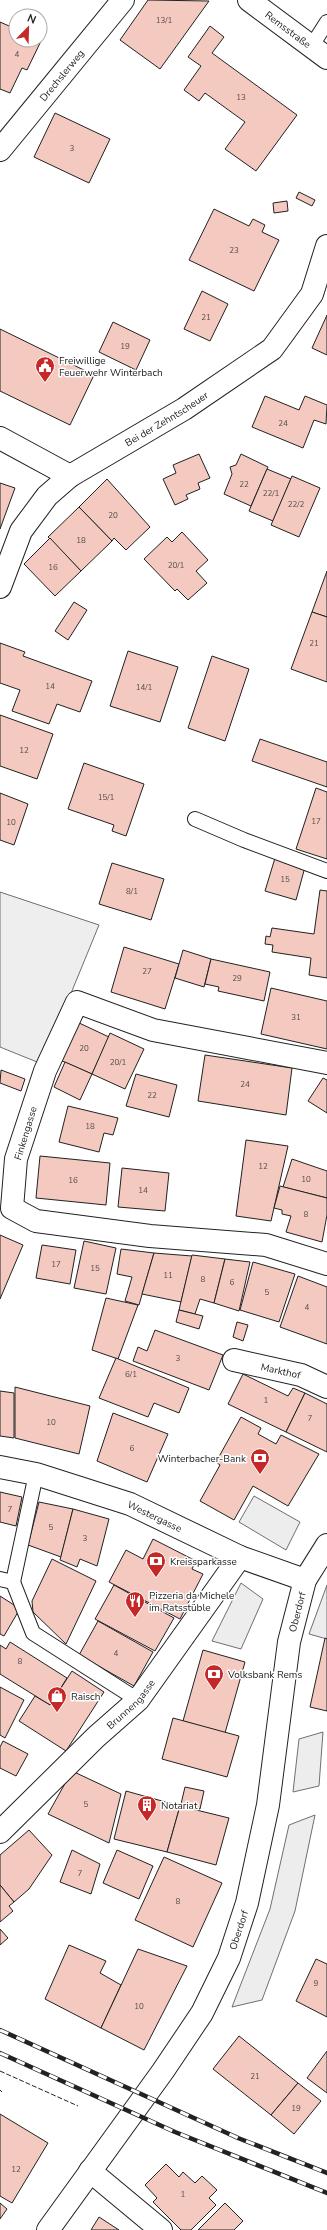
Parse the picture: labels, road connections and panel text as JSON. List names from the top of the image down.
{
  "streets": {
    "street": [
      "Remsstraße",
      "Drechslerweg",
      "Bei der Zehntscheuer",
      "Finkengasse",
      "Markthof",
      "Westergasse",
      "Oberdorf",
      "Brunnengasse"
    ]
  },
  "crossings": [
    ["Westergasse", "Oberdorf"],
    ["Westergasse", "Brunnengasse"]
  ],
  "places": {
    "public building": ["Freiwillige Feuerwehr Winterbach"],
    "bank": ["Winterbacher-Bank", "Kreissparkasse", "Volksbank Rems"],
    "restaurant": ["Pizzeria da Michele im Ratsstüble"],
    "shop": ["Raisch"],
    "building": ["Notariat"]
  },
  "house_numbers": [
    "13/1",
    "4",
    "13",
    "3",
    "23",
    "21",
    "19",
    "24",
    "22",
    "22/1",
    "22/2",
    "20",
    "18",
    "20/1",
    "16",
    "21",
    "14",
    "14/1",
    "12",
    "15/1",
    "17",
    "10",
    "15",
    "8/1",
    "27",
    "29",
    "31",
    "20",
    "20/1",
    "24",
    "22",
    "18",
    "12",
    "10",
    "16",
    "14",
    "8",
    "17",
    "15",
    "11",
    "8",
    "6",
    "5",
    "4",
    "3",
    "6/1",
    "1",
    "7",
    "10",
    "6",
    "7",
    "5",
    "3",
    "4",
    "8",
    "5",
    "7",
    "8",
    "9",
    "10",
    "21",
    "19",
    "12",
    "1"
  ],
  "north": "top right"
}
